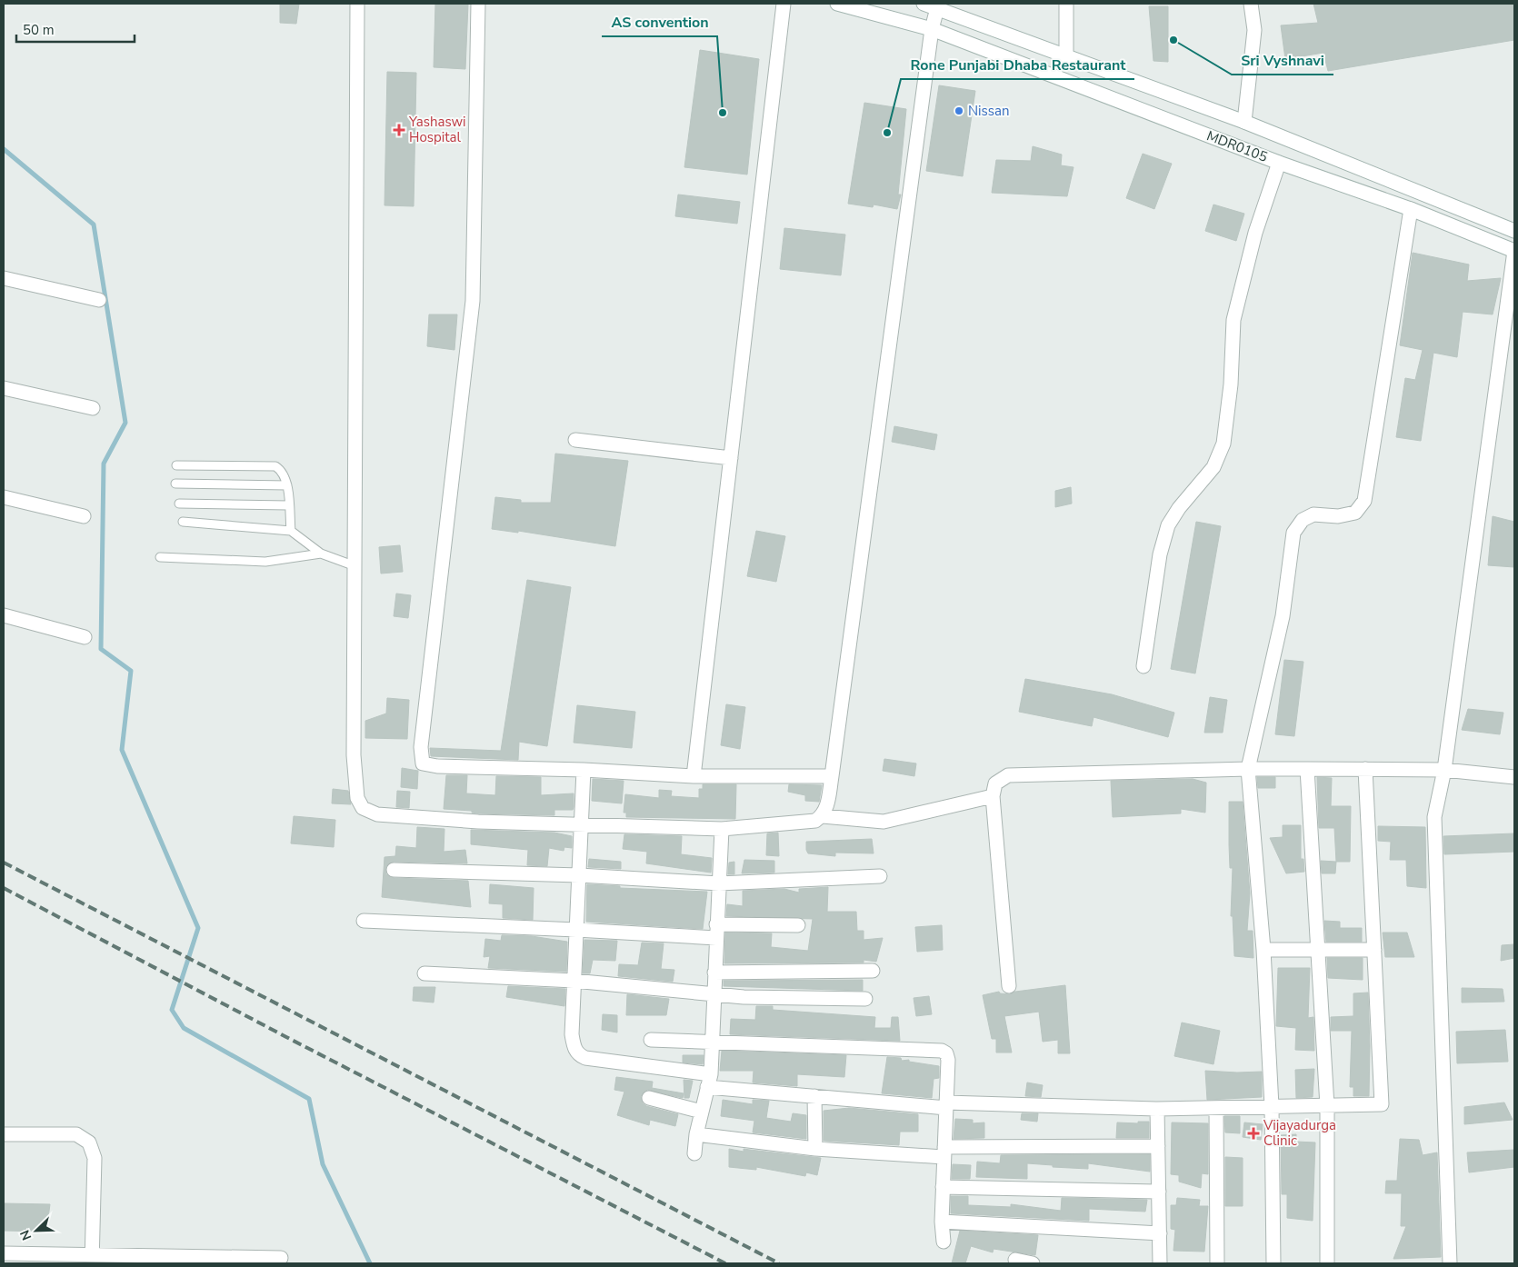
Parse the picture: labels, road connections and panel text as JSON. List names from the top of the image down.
{
  "streets": {
    "street": ["MDR0105"]
  },
  "places": {
    "other": [
      "Sri Vyshnavi",
      "Nissan",
      "AS convention",
      "Rone Punjabi Dhaba Restaurant"
    ],
    "health": ["Yashaswi Hospital", "Vijayadurga Clinic"]
  },
  "scale_bar": "50 m",
  "north": "bottom left"
}
